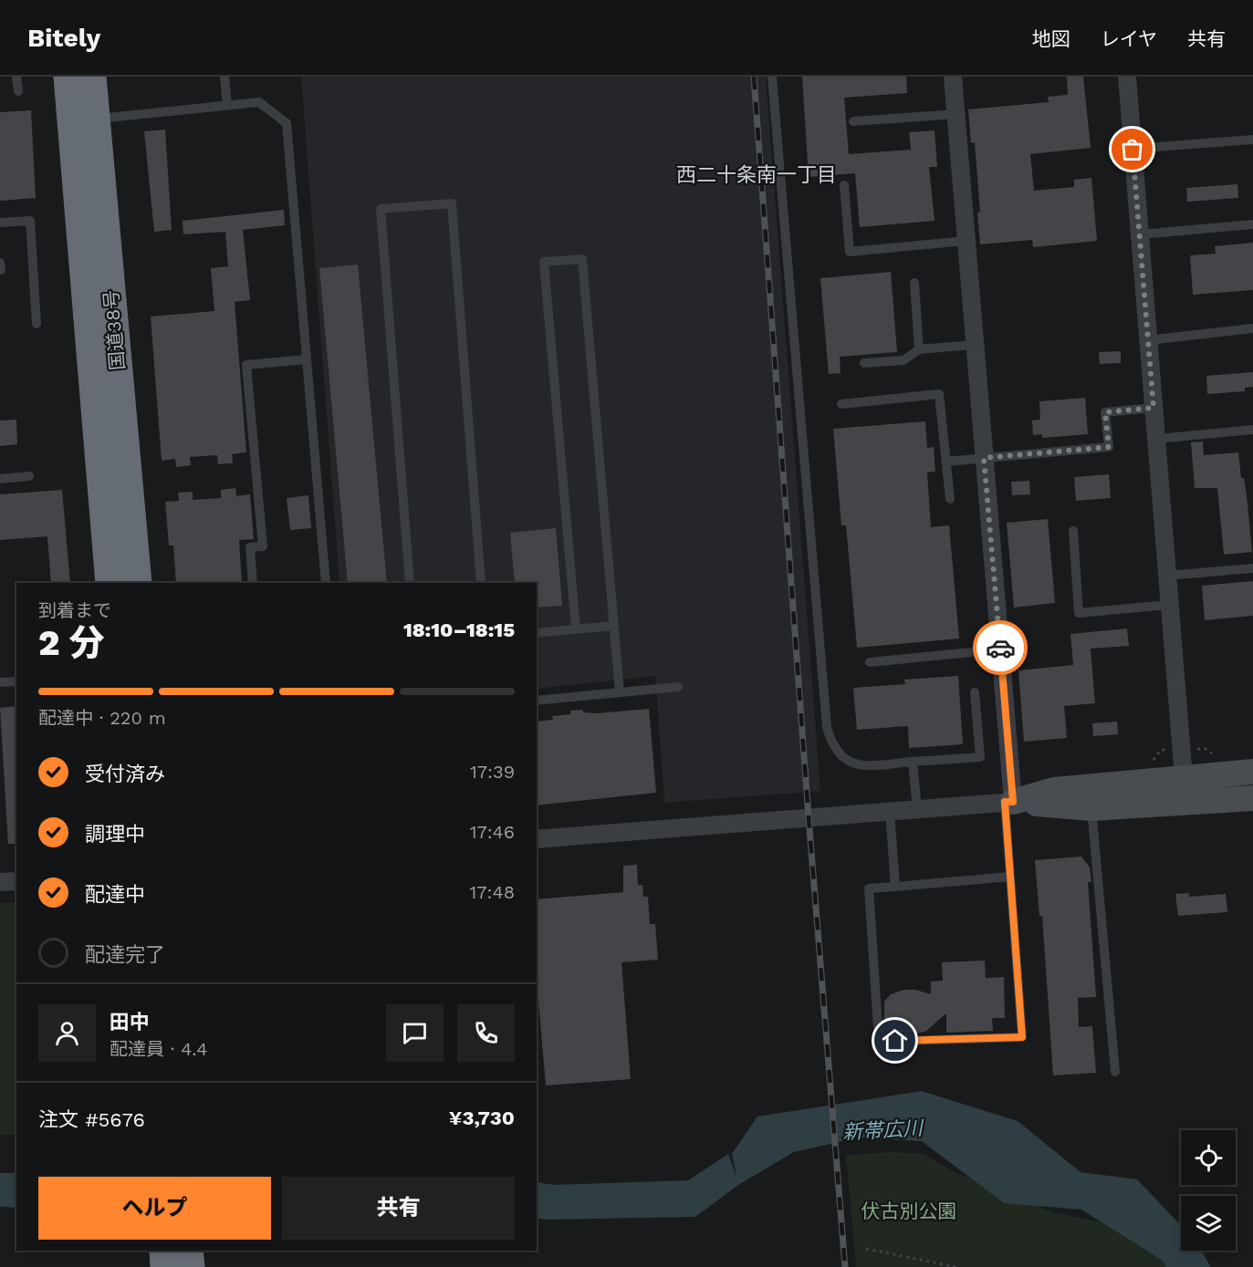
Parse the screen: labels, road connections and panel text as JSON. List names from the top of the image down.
{
  "streets": {
    "highway": ["国道38号"]
  },
  "districts": ["西二十条南一丁目"],
  "water": ["新帯広川"],
  "parks": ["伏古別公園"],
  "page": {
    "header": "Bitely",
    "nav": ["地図", "レイヤ", "共有"],
    "heading": ["2 分", "到着まで", "18:10–18:15"],
    "panel": [
      "田中",
      "配達員 · 4.4",
      "注文 #5676",
      "¥3,730"
    ],
    "bar": "配達中 · 220 m",
    "list": [
      ["受付済み", "17:39"],
      ["調理中", "17:46"],
      ["配達中", "17:48"],
      "配達完了"
    ],
    "buttons": ["ヘルプ", "共有"]
  }
}
